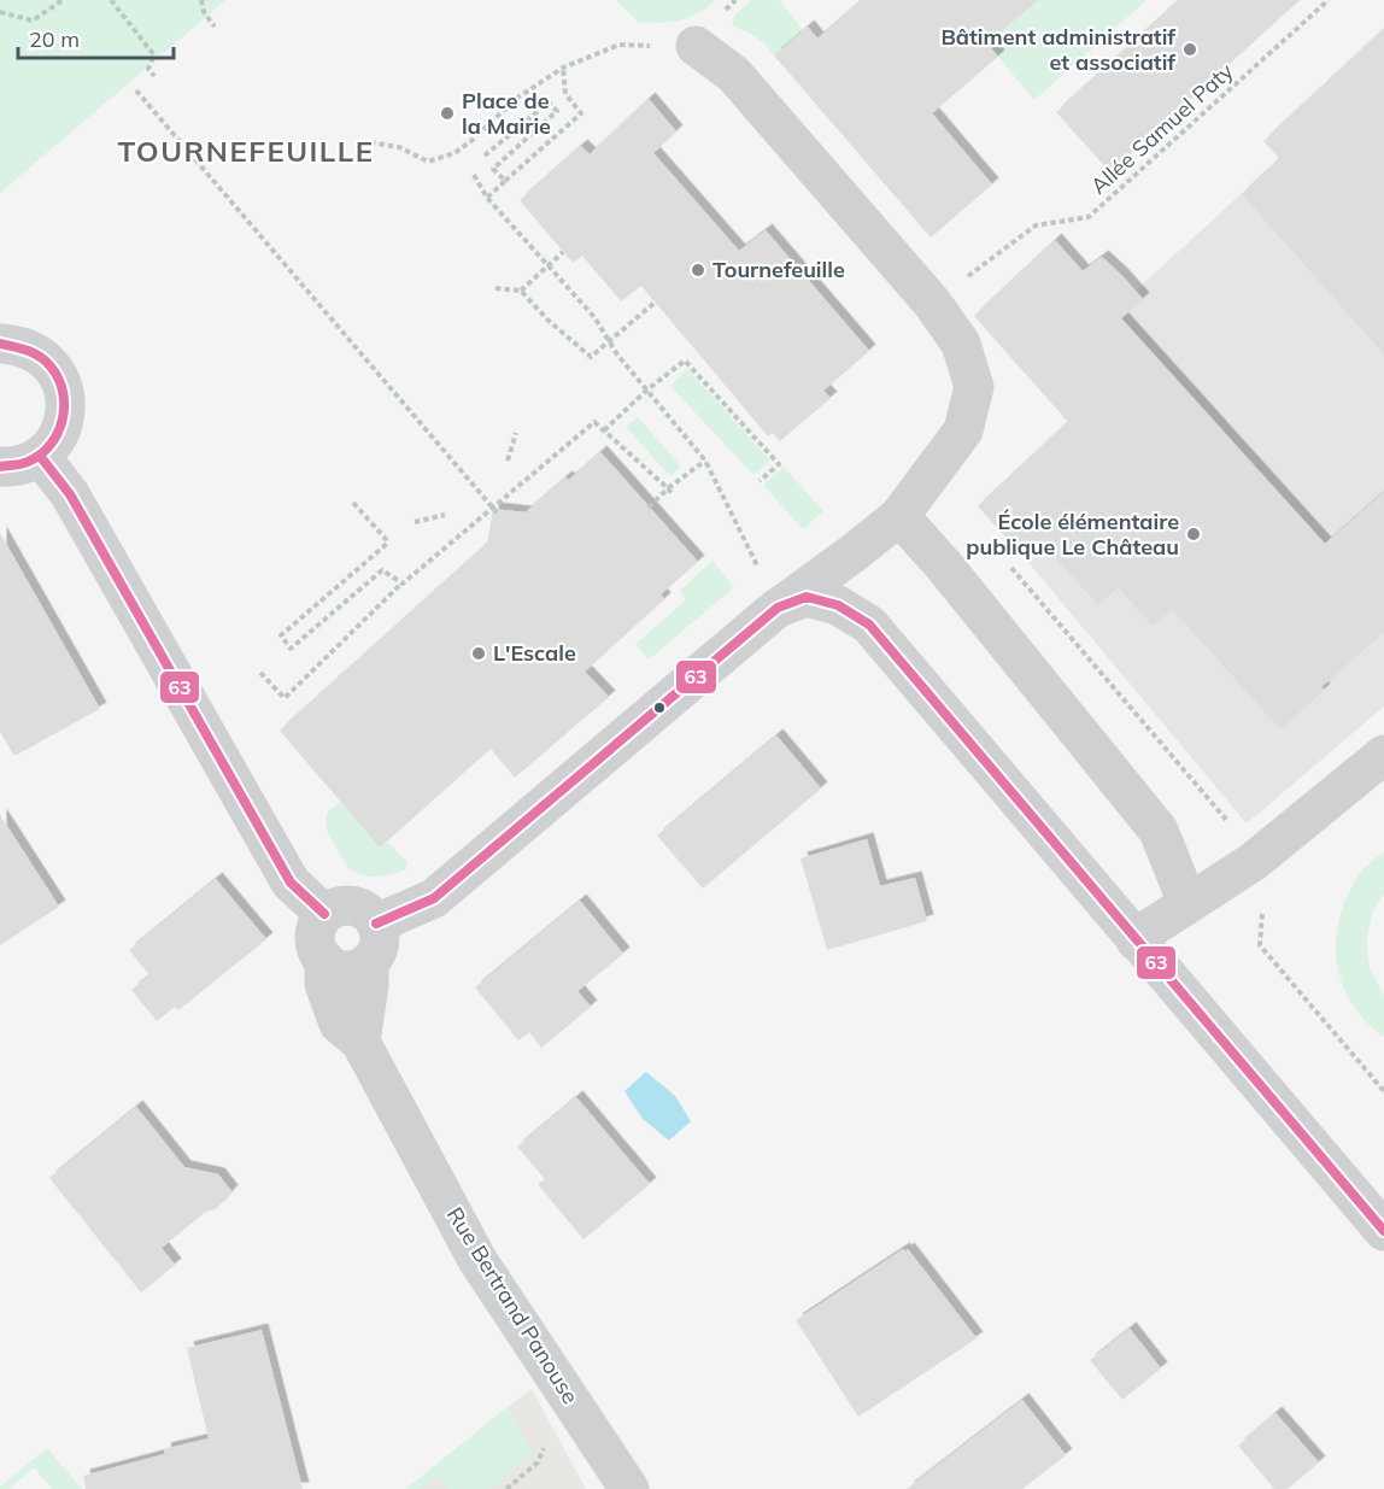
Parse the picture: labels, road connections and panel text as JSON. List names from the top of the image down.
{
  "streets": {
    "street": ["Rue Bertrand Panouse"],
    "path": ["Allée Samuel Paty"]
  },
  "districts": ["TOURNEFEUILLE"],
  "places": [
    "Bâtiment administratif et associatif",
    "Place de la Mairie",
    "Tournefeuille",
    "École élémentaire publique Le Château",
    "L'Escale"
  ],
  "lines": ["transit line 63"],
  "scale_bar": "20 m"
}
